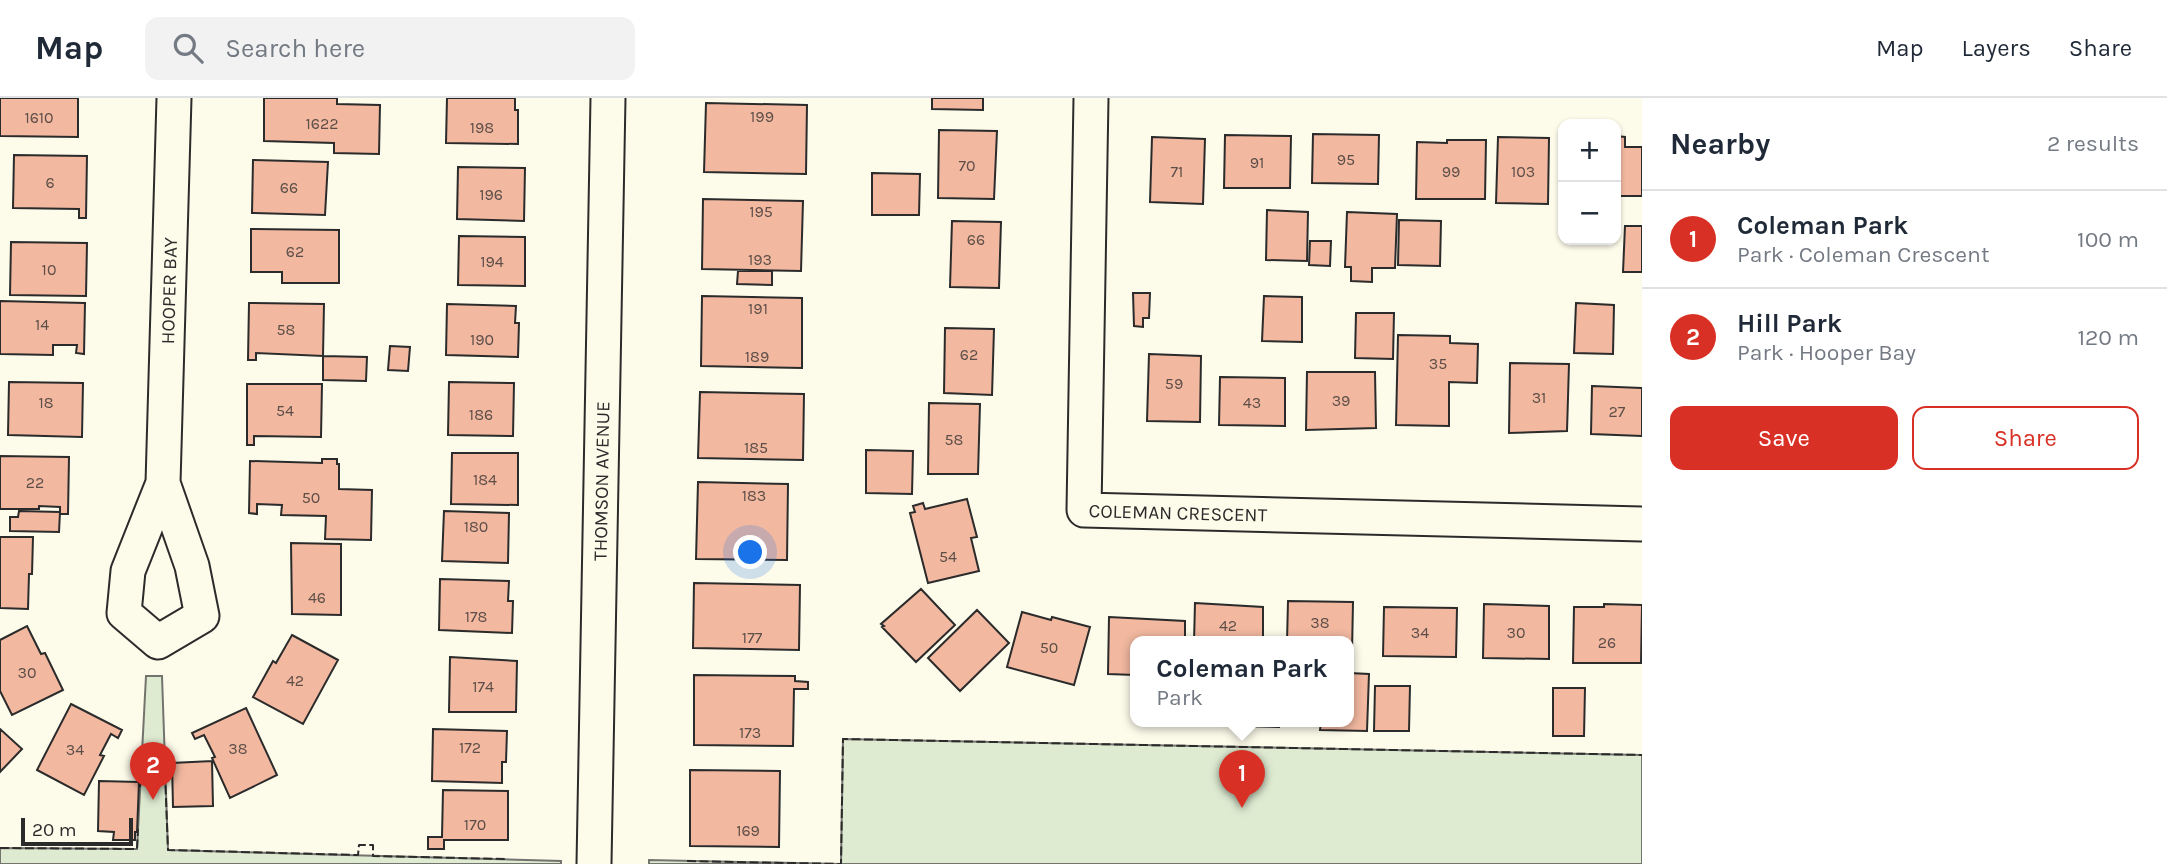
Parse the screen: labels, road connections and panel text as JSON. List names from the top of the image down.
{
  "streets": {
    "street": ["HOOPER BAY", "THOMSON AVENUE", "COLEMAN CRESCENT"]
  },
  "house_numbers": [
    "199",
    "1610",
    "1622",
    "198",
    "95",
    "91",
    "70",
    "71",
    "99",
    "103",
    "6",
    "66",
    "196",
    "195",
    "66",
    "62",
    "193",
    "194",
    "10",
    "191",
    "14",
    "58",
    "190",
    "62",
    "189",
    "35",
    "59",
    "31",
    "39",
    "18",
    "43",
    "54",
    "27",
    "186",
    "58",
    "185",
    "184",
    "22",
    "183",
    "50",
    "180",
    "54",
    "46",
    "178",
    "38",
    "42",
    "34",
    "30",
    "177",
    "26",
    "50",
    "30",
    "42",
    "174",
    "173",
    "172",
    "38",
    "34",
    "170",
    "169"
  ],
  "scale_bar": "20 m",
  "page": {
    "header": "Map",
    "search": "Search here",
    "nav": ["Map", "Layers", "Share"],
    "heading": ["Nearby", "2 results"],
    "map_buttons": ["+", "−"],
    "list": [
      {
        "mark": "1",
        "name": "Coleman Park",
        "note": "Park · Coleman Crescent",
        "value": "100 m"
      },
      {
        "mark": "2",
        "name": "Hill Park",
        "note": "Park · Hooper Bay",
        "value": "120 m"
      }
    ],
    "buttons": ["Save", "Share"],
    "popup": ["Coleman Park", "Park"],
    "pins": ["2", "1"],
    "scale": "20 m"
  }
}
